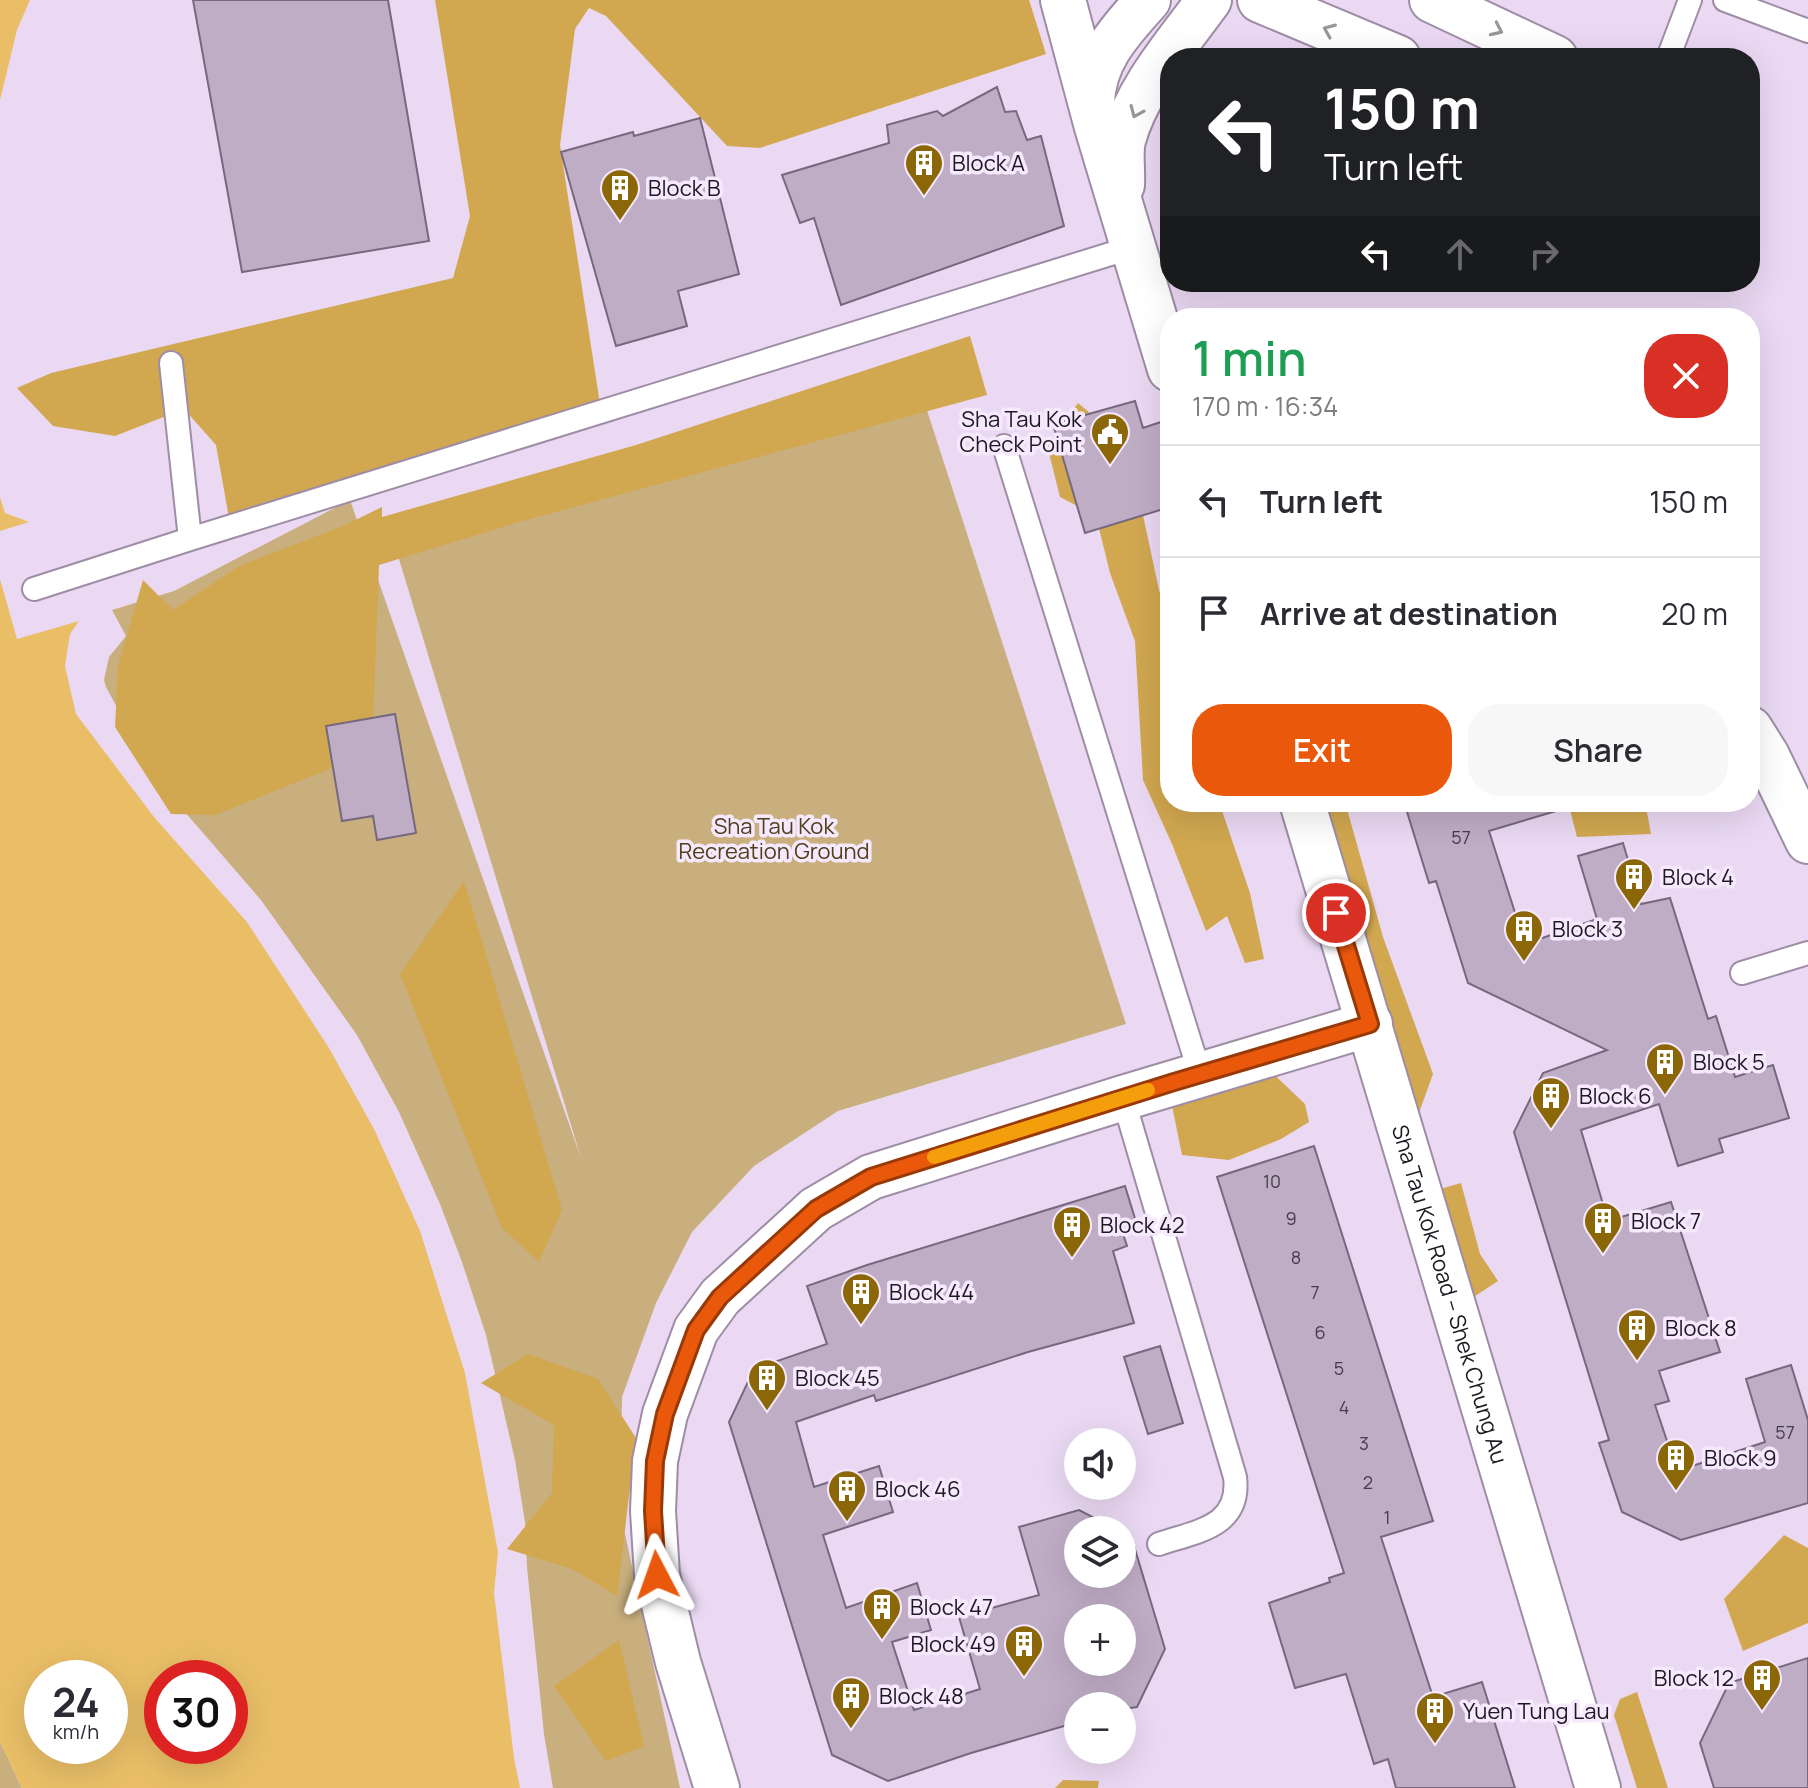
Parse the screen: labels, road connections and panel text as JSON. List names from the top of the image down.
{
  "streets": {
    "street": ["Sha Tau Kok Road – Shek Chung Au"]
  },
  "parks": ["Sha Tau Kok Recreation Ground"],
  "places": {
    "building": [
      "Block A",
      "Block B",
      "Block 4",
      "Block 3",
      "Block 5",
      "Block 6",
      "Block 7",
      "Block 42",
      "Block 44",
      "Block 8",
      "Block 45",
      "Block 9",
      "Block 46",
      "Block 47",
      "Block 49",
      "Block 12",
      "Block 48",
      "Yuen Tung Lau"
    ],
    "public building": ["Sha Tau Kok Check Point"]
  },
  "house_numbers": [
    "57",
    "10",
    "9",
    "8",
    "7",
    "6",
    "5",
    "4",
    "57",
    "3",
    "2",
    "1"
  ],
  "page": {
    "turn": ["150 m", "Turn left"],
    "heading": ["1 min", "170 m · 16:34"],
    "list": [
      {
        "name": "Turn left",
        "value": "150 m"
      },
      {
        "name": "Arrive at destination",
        "value": "20 m"
      }
    ],
    "buttons": ["Exit", "Share"],
    "map_buttons": ["+", "−"],
    "speed": "24 km/h",
    "limit": "30"
  }
}
